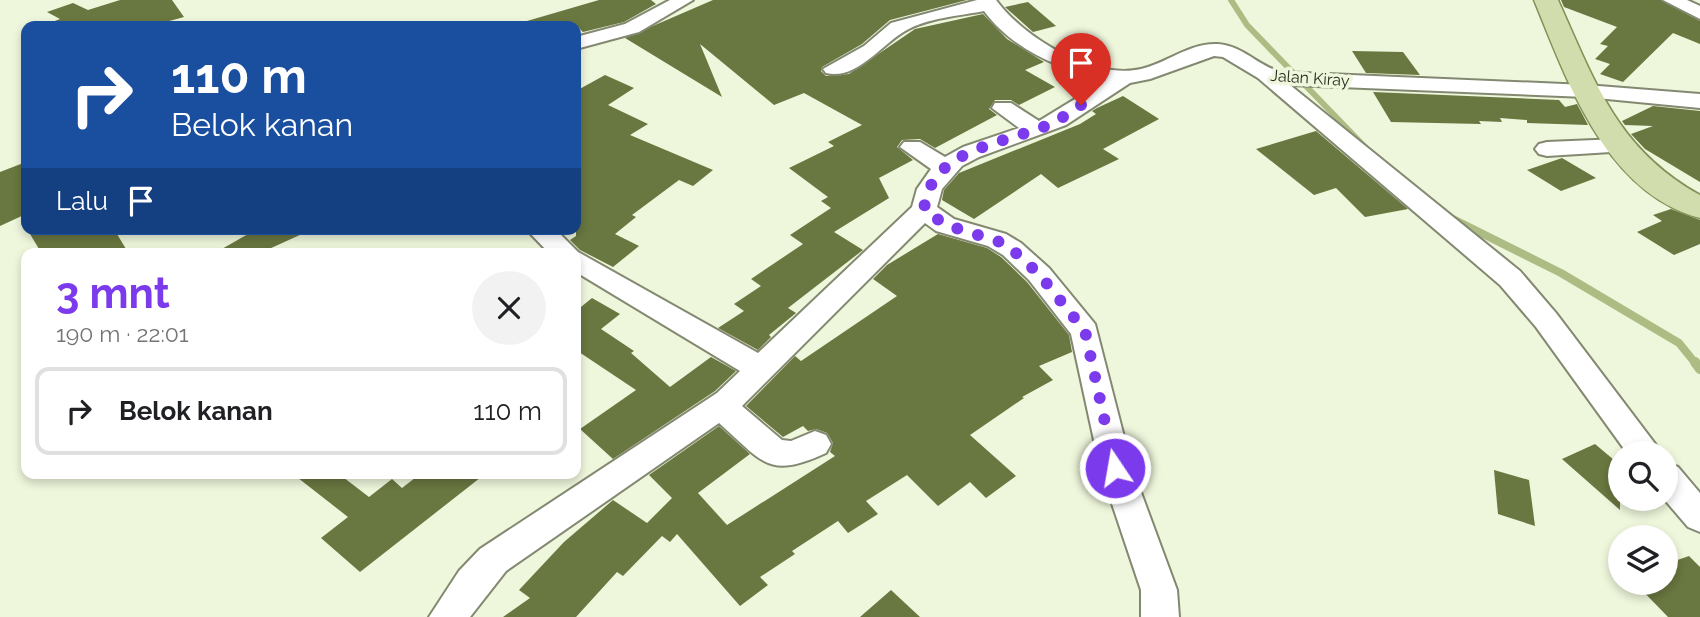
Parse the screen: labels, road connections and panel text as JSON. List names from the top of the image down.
{
  "streets": {
    "street": ["Jalan Kiray"]
  },
  "page": {
    "turn": ["110 m", "Belok kanan"],
    "then": "Lalu",
    "heading": ["3 mnt", "190 m · 22:01"],
    "list": [
      {
        "name": "Belok kanan",
        "value": "110 m"
      }
    ]
  }
}
